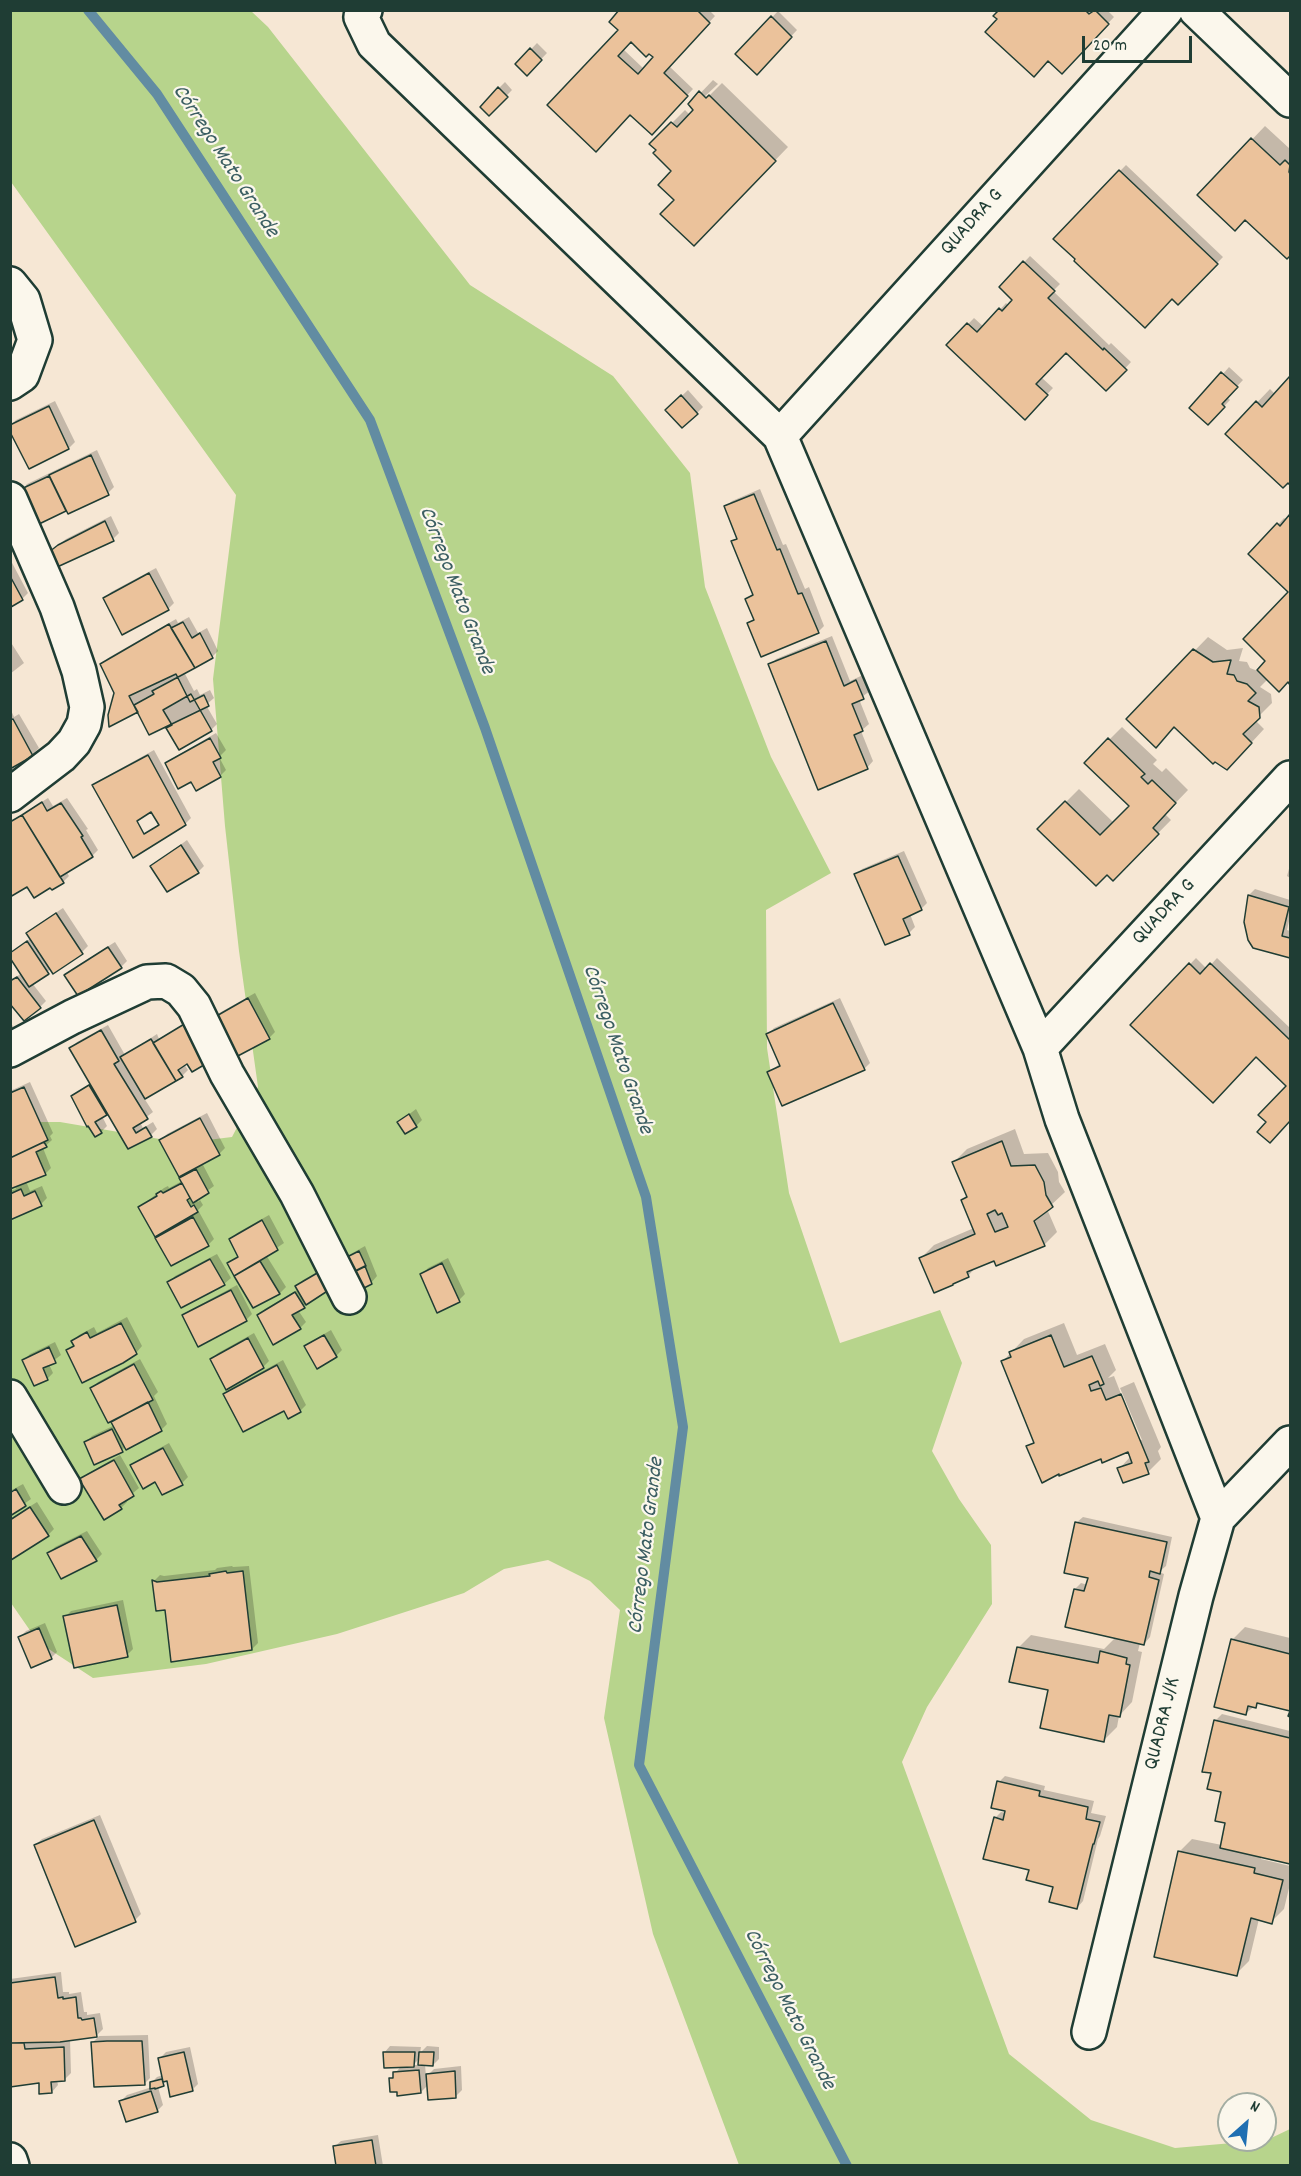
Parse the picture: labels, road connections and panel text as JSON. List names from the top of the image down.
{
  "streets": {
    "street": ["QUADRA G", "QUADRA J/K"]
  },
  "water": ["Córrego Mato Grande"],
  "scale_bar": "20 m",
  "north": "top right"
}
